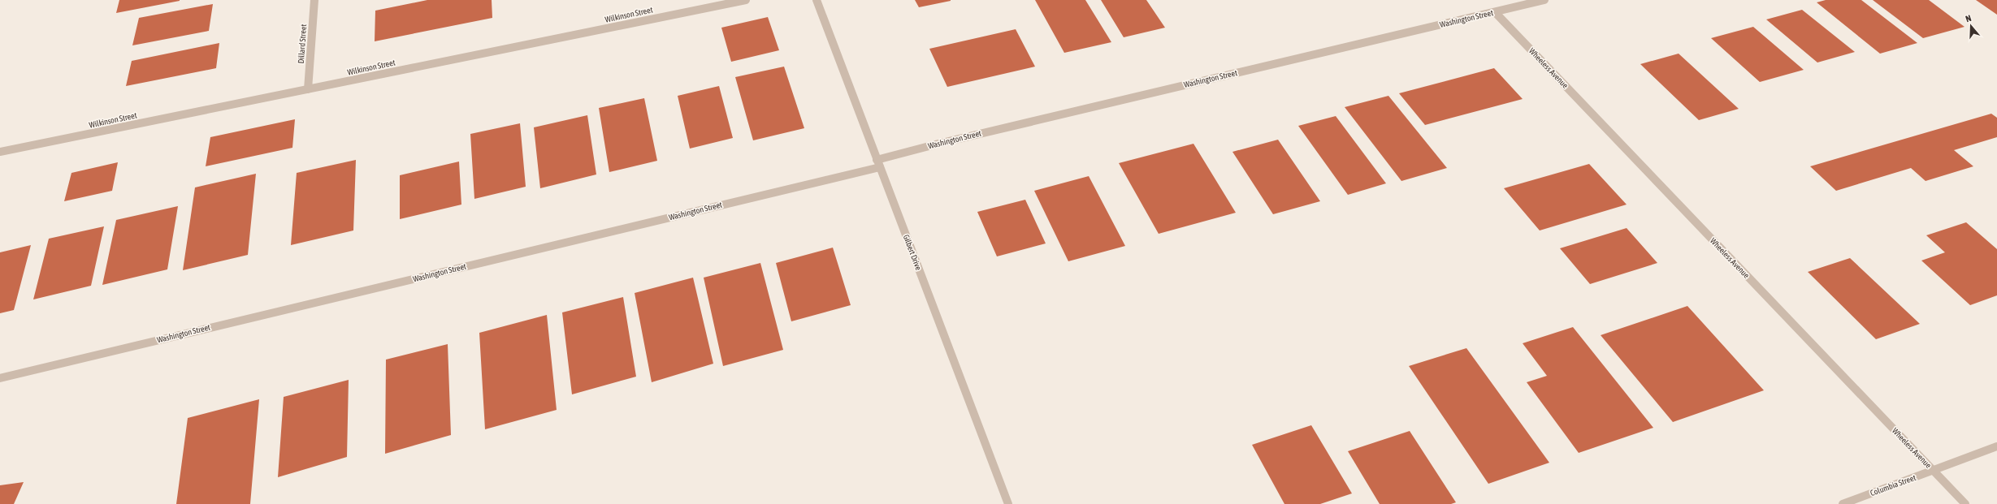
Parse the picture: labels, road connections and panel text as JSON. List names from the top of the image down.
{
  "streets": {
    "street": [
      "Wilkinson Street",
      "Washington Street",
      "Dillard Street",
      "Wheeless Avenue",
      "Gilbert Drive",
      "Columbia Street"
    ]
  },
  "crossings": [
    ["Wilkinson Street", "Dillard Street"],
    ["Washington Street", "Wheeless Avenue"],
    ["Washington Street", "Gilbert Drive"],
    ["Wheeless Avenue", "Columbia Street"]
  ],
  "north": "top"
}
